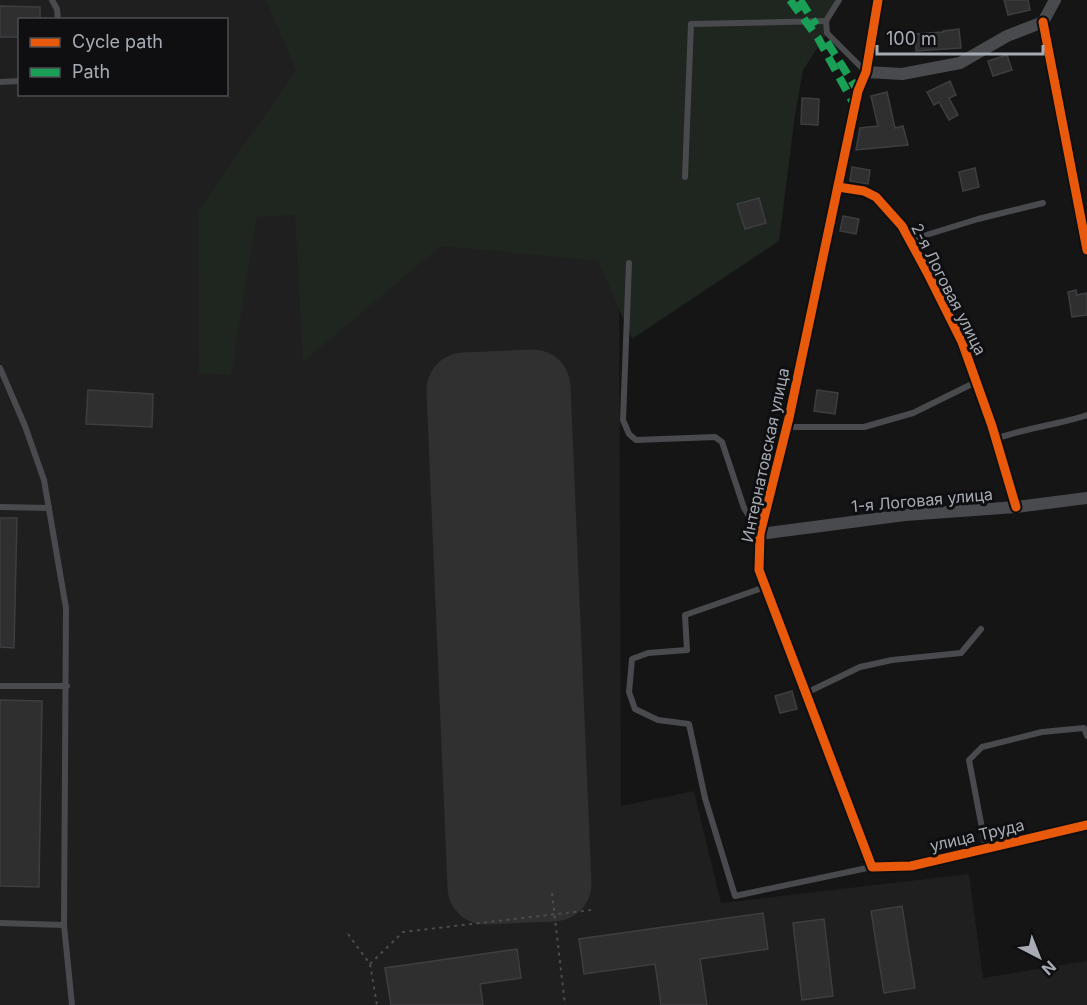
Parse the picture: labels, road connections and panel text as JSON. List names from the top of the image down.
{
  "streets": {
    "street": [
      "2-я Логовая улица",
      "Интернатовская улица",
      "1-я Логовая улица",
      "улица Труда"
    ]
  },
  "crossings": [
    ["2-я Логовая улица", "Интернатовская улица"],
    ["2-я Логовая улица", "1-я Логовая улица"],
    ["Интернатовская улица", "1-я Логовая улица"],
    ["Интернатовская улица", "улица Труда"]
  ],
  "legend": ["Cycle path", "Path"],
  "scale_bar": "100 m",
  "north": "bottom right"
}
